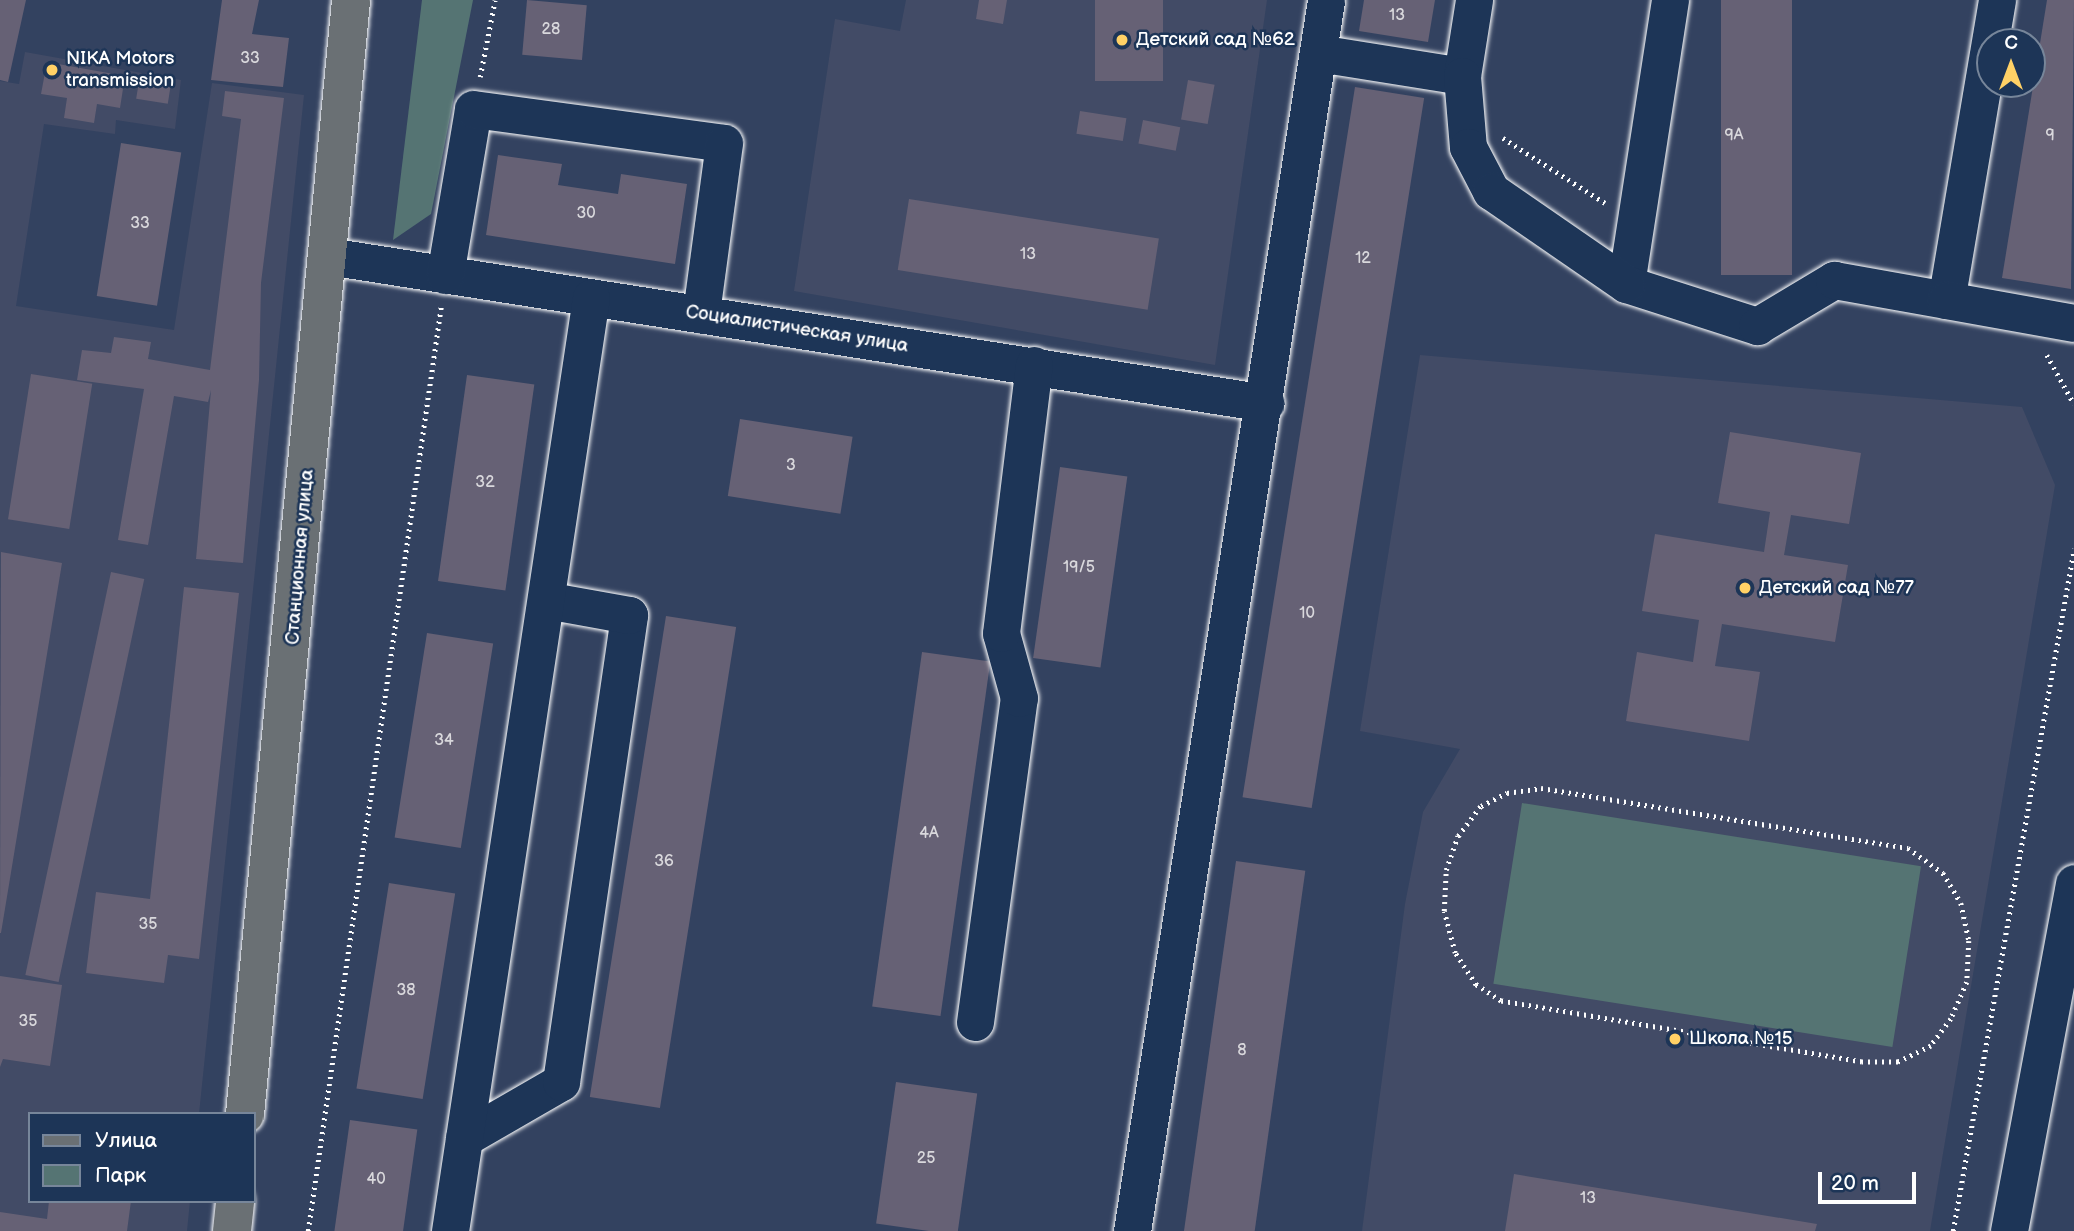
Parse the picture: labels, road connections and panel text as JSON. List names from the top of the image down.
{
  "streets": {
    "main road": ["Станционная улица"],
    "street": ["Социалистическая улица"]
  },
  "crossings": [
    ["Социалистическая улица", "Станционная улица"]
  ],
  "places": [
    "Детский сад №62",
    "NIKA Motors transmission",
    "Детский сад №77",
    "Школа №15"
  ],
  "house_numbers": [
    "13",
    "28",
    "33",
    "9А",
    "9",
    "30",
    "33",
    "13",
    "12",
    "3",
    "32",
    "19/5",
    "10",
    "34",
    "4А",
    "36",
    "35",
    "38",
    "35",
    "8",
    "25",
    "40",
    "13"
  ],
  "legend": ["Улица", "Парк"],
  "scale_bar": "20 m",
  "north": "top"
}
